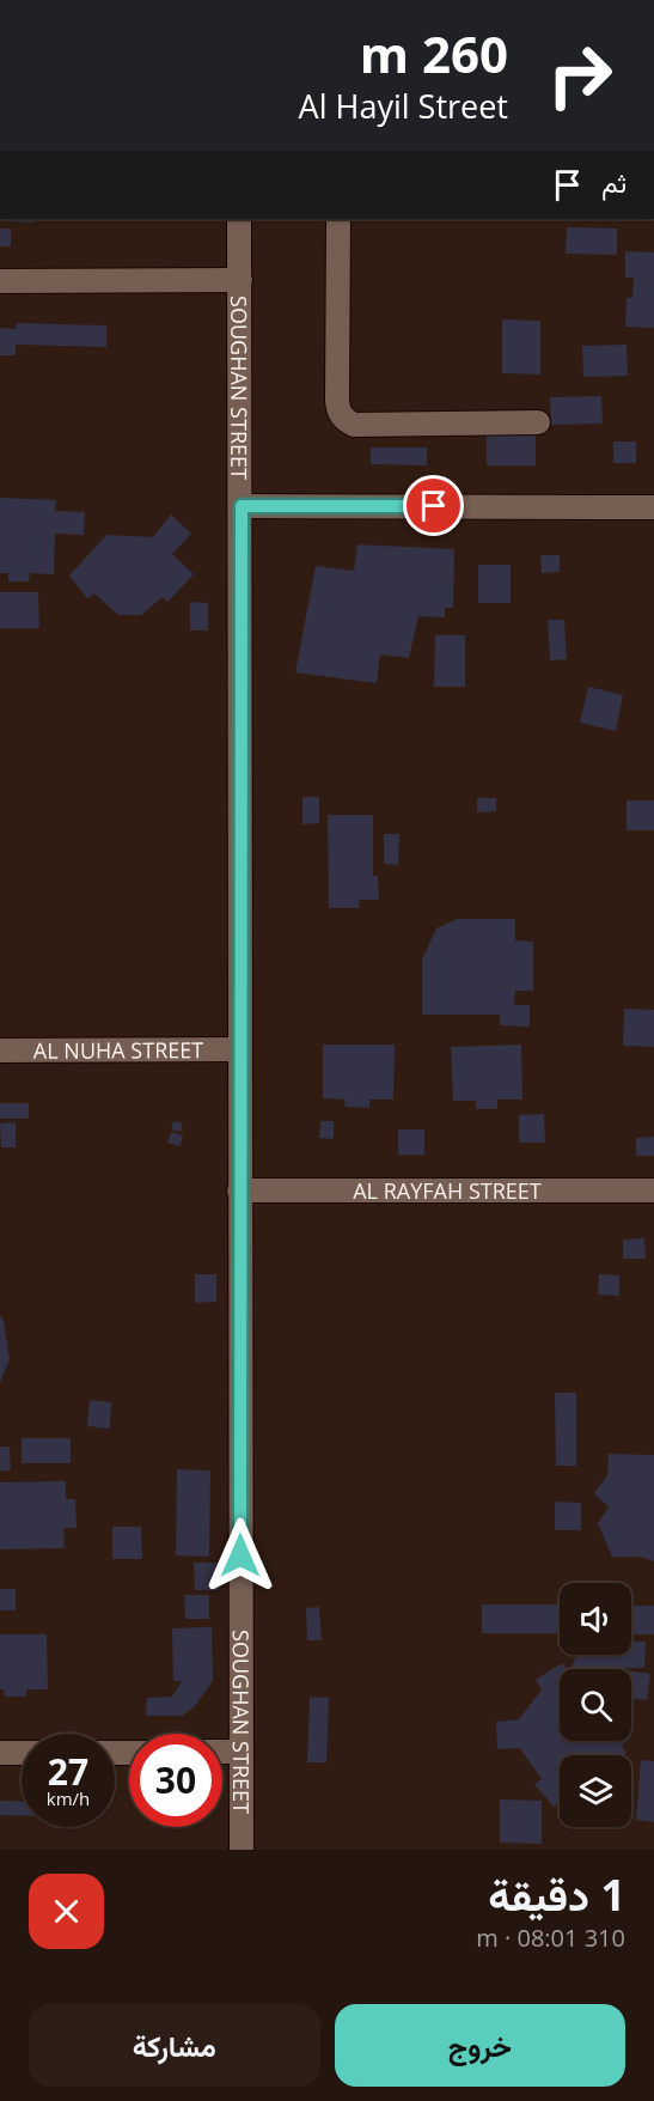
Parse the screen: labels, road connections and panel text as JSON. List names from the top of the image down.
{
  "streets": {
    "street": ["SOUGHAN STREET", "AL NUHA STREET", "AL RAYFAH STREET"]
  },
  "crossings": [
    ["SOUGHAN STREET", "AL NUHA STREET"],
    ["SOUGHAN STREET", "AL RAYFAH STREET"]
  ],
  "page": {
    "turn": ["260 m", "Al Hayil Street"],
    "then": "ثم",
    "speed": "27 km/h",
    "limit": "30",
    "heading": ["1 دقيقة", "310 m · 08:01"],
    "buttons": ["خروج", "مشاركة"]
  }
}
